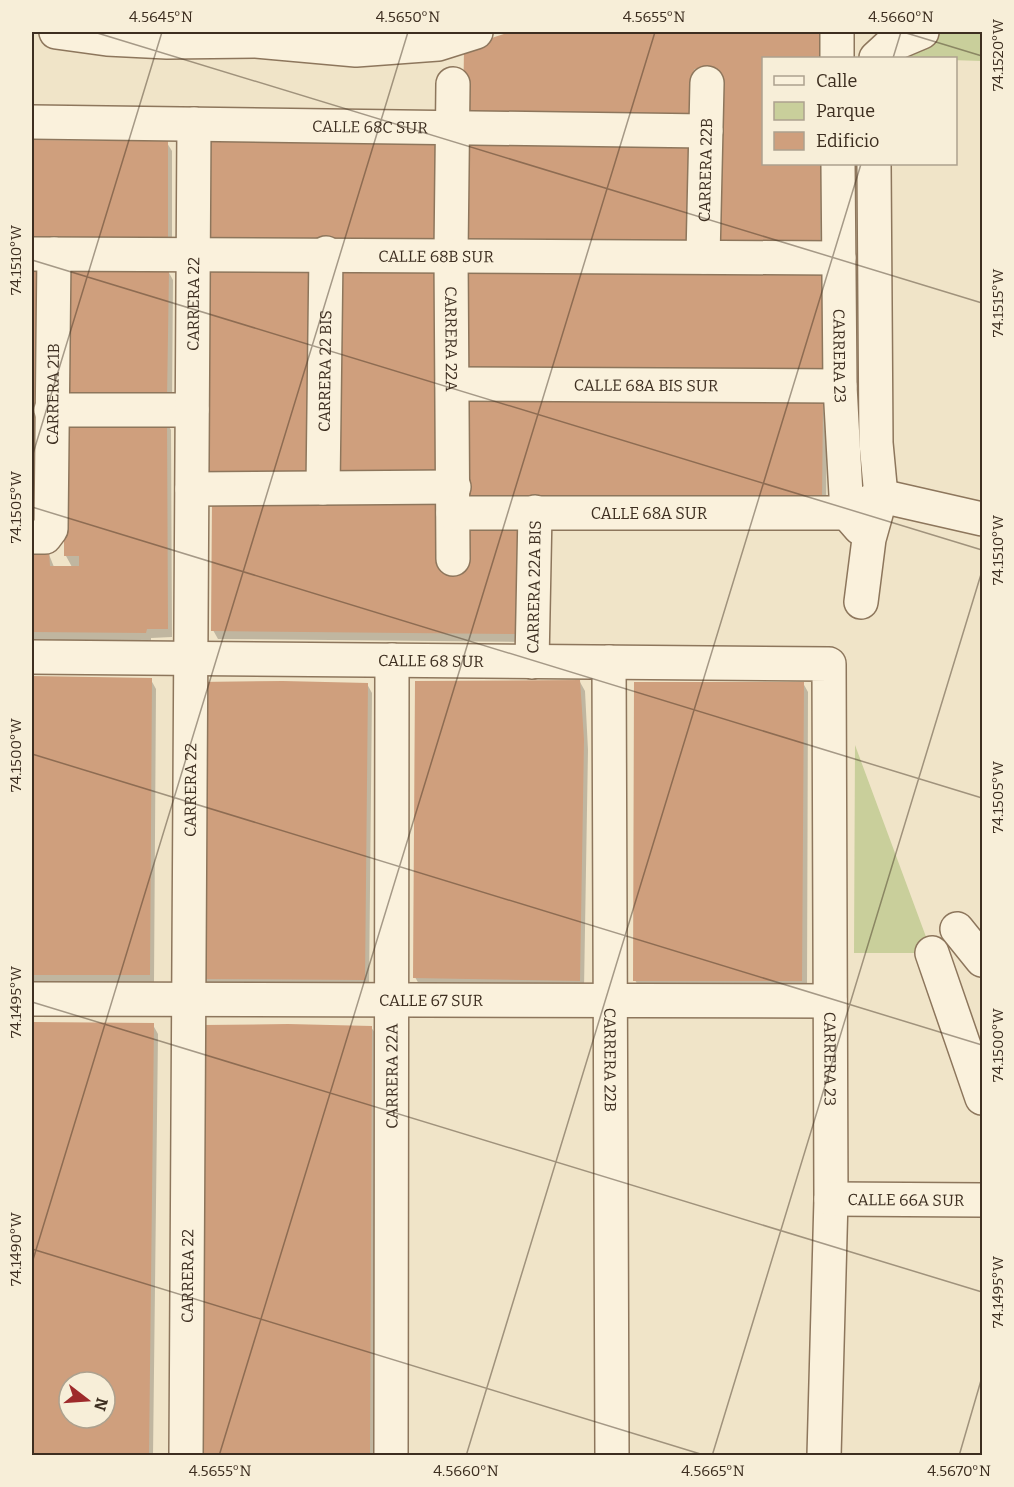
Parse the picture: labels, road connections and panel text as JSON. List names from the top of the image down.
{
  "streets": {
    "street": [
      "CALLE 68C SUR",
      "CARRERA 22B",
      "CALLE 68B SUR",
      "CARRERA 22",
      "CARRERA 22A",
      "CARRERA 23",
      "CARRERA 22 BIS",
      "CALLE 68A BIS SUR",
      "CARRERA 21B",
      "CALLE 68A SUR",
      "CARRERA 22A BIS",
      "CALLE 68 SUR",
      "CALLE 67 SUR",
      "CALLE 66A SUR"
    ]
  },
  "crossings": [
    ["CALLE 68C SUR", "CARRERA 22B"],
    ["CALLE 68C SUR", "CARRERA 22"],
    ["CALLE 68C SUR", "CARRERA 22A"],
    ["CARRERA 22B", "CALLE 68B SUR"],
    ["CARRERA 22B", "CALLE 68 SUR"],
    ["CARRERA 22B", "CALLE 67 SUR"],
    ["CALLE 68B SUR", "CARRERA 22"],
    ["CALLE 68B SUR", "CARRERA 22A"],
    ["CALLE 68B SUR", "CARRERA 23"],
    ["CALLE 68B SUR", "CARRERA 22 BIS"],
    ["CALLE 68B SUR", "CARRERA 21B"],
    ["CARRERA 22", "CALLE 68A SUR"],
    ["CARRERA 22", "CALLE 68 SUR"],
    ["CARRERA 22", "CALLE 67 SUR"],
    ["CARRERA 22A", "CALLE 68A BIS SUR"],
    ["CARRERA 22A", "CALLE 68A SUR"],
    ["CARRERA 22A", "CALLE 68 SUR"],
    ["CARRERA 22A", "CALLE 67 SUR"],
    ["CARRERA 23", "CALLE 68A BIS SUR"],
    ["CARRERA 23", "CALLE 68A SUR"],
    ["CARRERA 23", "CALLE 68 SUR"],
    ["CARRERA 23", "CALLE 67 SUR"],
    ["CARRERA 23", "CALLE 66A SUR"],
    ["CARRERA 22 BIS", "CALLE 68A SUR"],
    ["CALLE 68A SUR", "CARRERA 22A BIS"],
    ["CARRERA 22A BIS", "CALLE 68 SUR"]
  ],
  "legend": ["Calle", "Parque", "Edificio"],
  "north": "right",
  "coordinates": [
    "4.5645°N",
    "4.5650°N",
    "4.5655°N",
    "4.5660°N",
    "74.1520°W",
    "74.1510°W",
    "74.1515°W",
    "74.1505°W",
    "74.1500°W",
    "74.1495°W",
    "74.1490°W",
    "4.5665°N",
    "4.5670°N"
  ]
}
